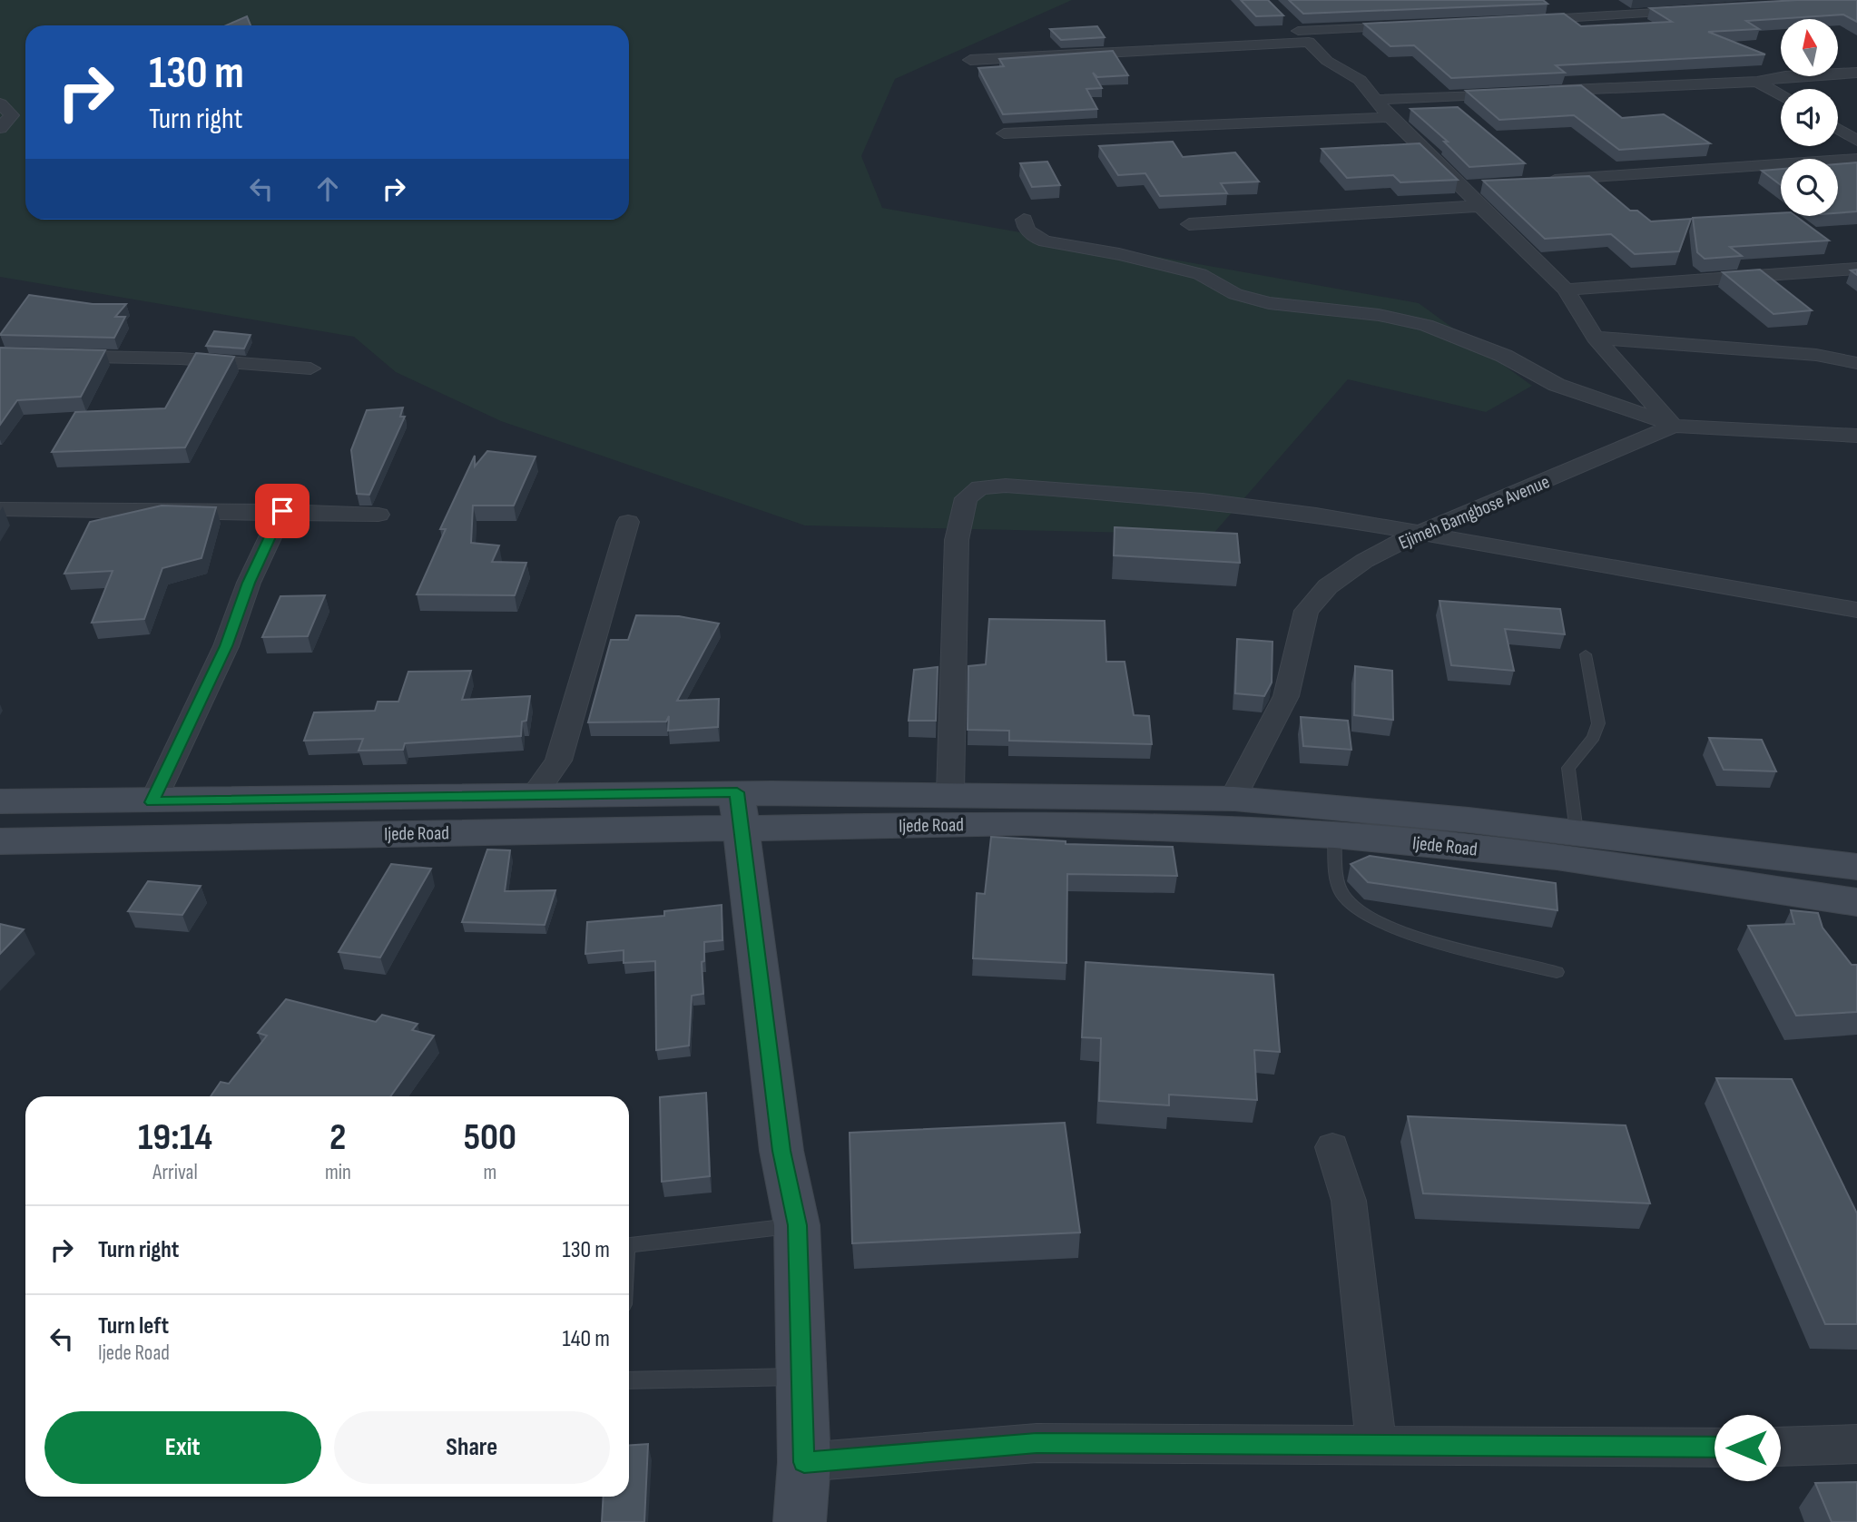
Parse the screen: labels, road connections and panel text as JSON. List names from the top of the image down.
{
  "streets": {
    "main road": ["Ijede Road"],
    "street": ["Ejimeh Bamgbose Avenue"]
  },
  "crossings": [
    ["Ejimeh Bamgbose Avenue", "Ijede Road"]
  ],
  "north": "top",
  "page": {
    "turn": ["130 m", "Turn right"],
    "eta": [
      "19:14",
      "Arrival",
      "2",
      "min",
      "500",
      "m"
    ],
    "list": [
      {
        "name": "Turn right",
        "value": "130 m"
      },
      {
        "name": "Turn left",
        "note": "Ijede Road",
        "value": "140 m"
      }
    ],
    "buttons": ["Exit", "Share"]
  }
}
